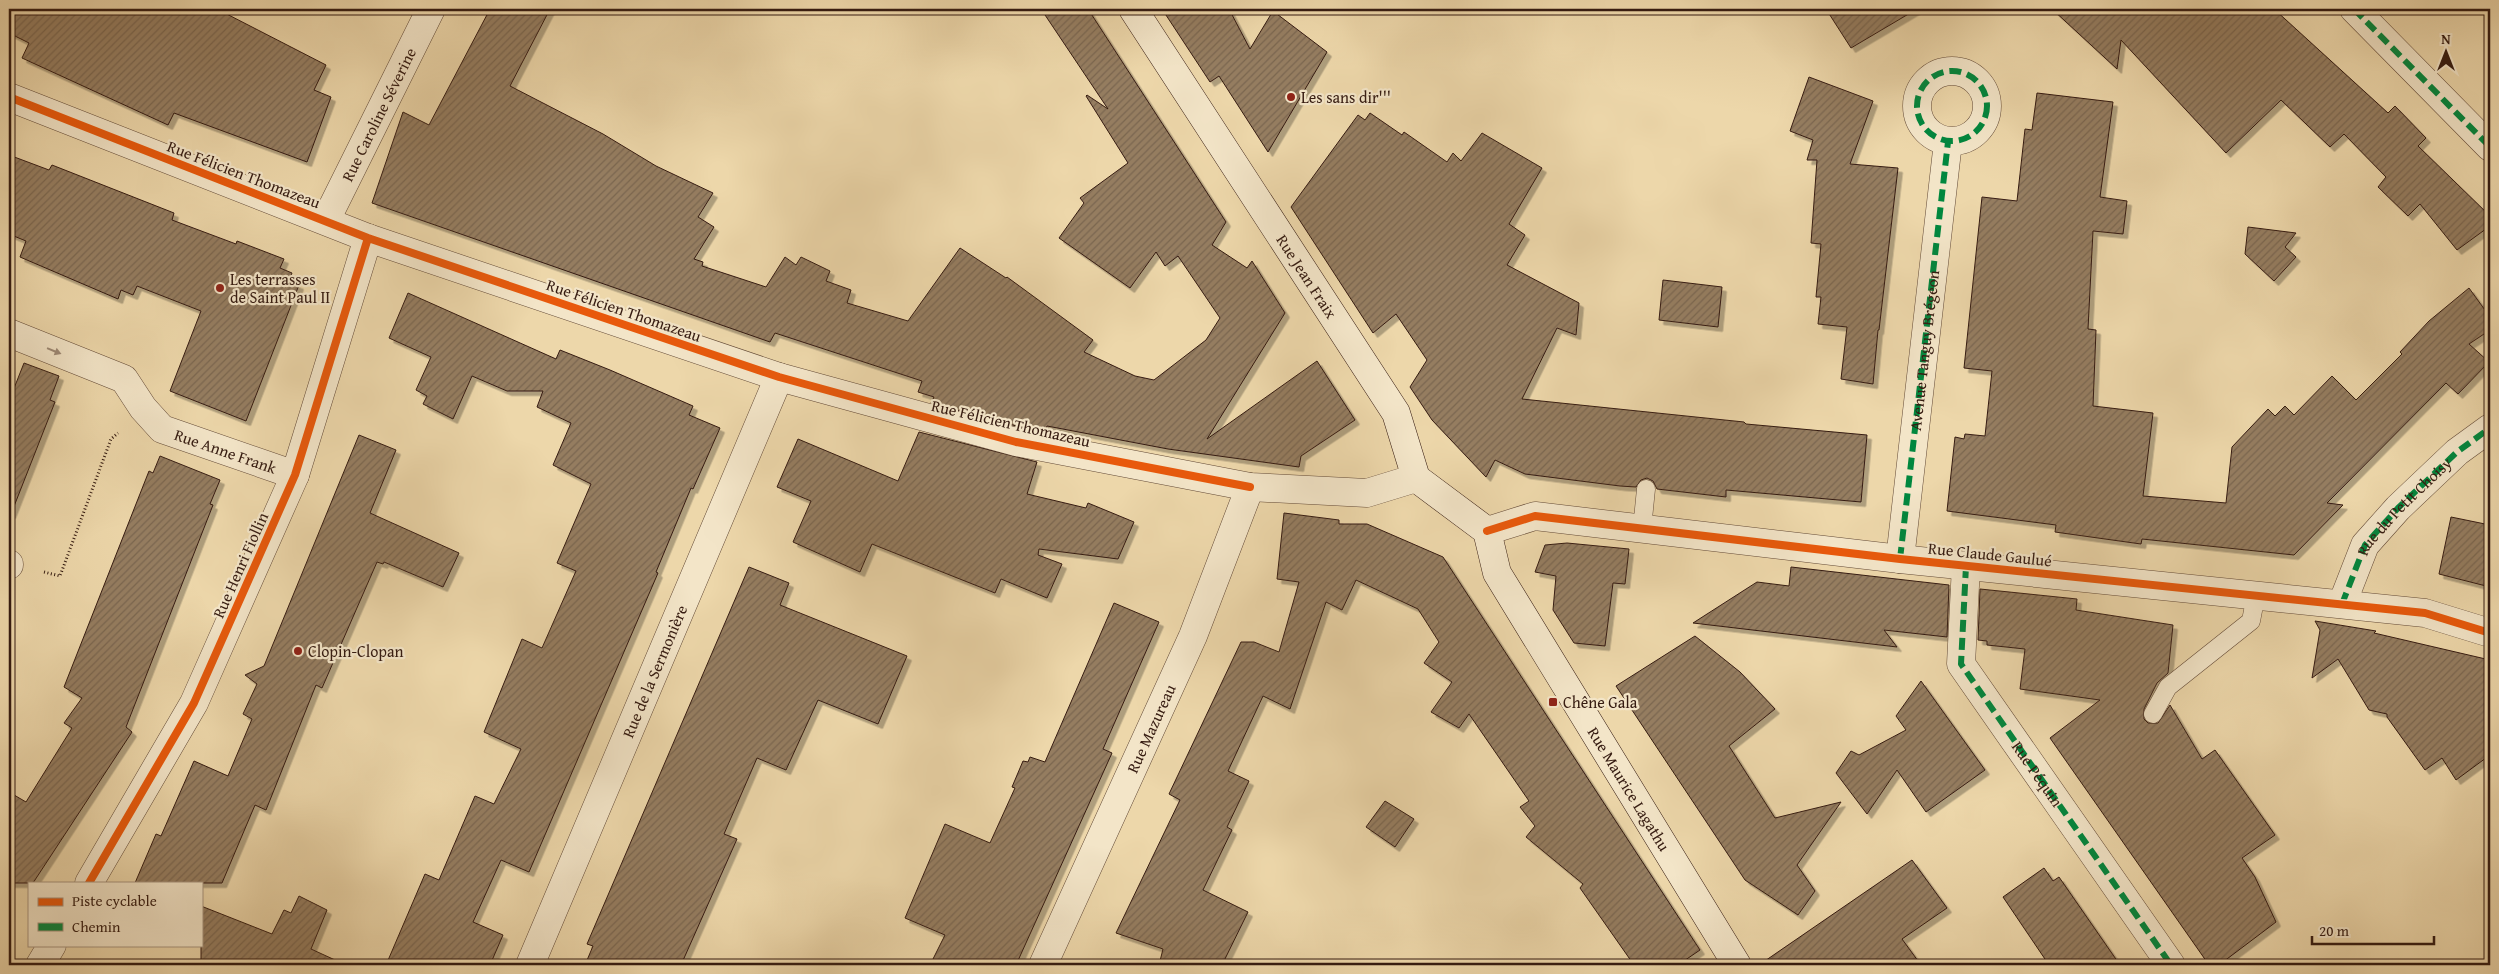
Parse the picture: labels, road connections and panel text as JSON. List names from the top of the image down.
{
  "streets": {
    "street": [
      "Rue Caroline Séverine",
      "Rue Félicien Thomazeau",
      "Rue Jean Fraix",
      "Avenue Tanguy Brégeon",
      "Rue Anne Frank",
      "Rue du Petit Choisy",
      "Rue Claude Gaulué",
      "Rue Henri Fiollin",
      "Rue de la Sermonière",
      "Rue Mazureau",
      "Rue Péquin",
      "Rue Maurice Lagathu"
    ]
  },
  "crossings": [
    ["Rue Caroline Séverine", "Rue Félicien Thomazeau"],
    ["Rue Félicien Thomazeau", "Rue Jean Fraix"],
    ["Rue Félicien Thomazeau", "Rue Henri Fiollin"],
    ["Rue Félicien Thomazeau", "Rue de la Sermonière"],
    ["Rue Félicien Thomazeau", "Rue Mazureau"],
    ["Avenue Tanguy Brégeon", "Rue Claude Gaulué"],
    ["Rue Anne Frank", "Rue Henri Fiollin"],
    ["Rue du Petit Choisy", "Rue Claude Gaulué"],
    ["Rue Claude Gaulué", "Rue Péquin"],
    ["Rue Claude Gaulué", "Rue Maurice Lagathu"]
  ],
  "one_way": ["Rue Anne Frank"],
  "places": {
    "other": ["Les sans dir'''", "Les terrasses de Saint Paul II", "Clopin-Clopan"],
    "transit": ["Chêne Gala"]
  },
  "legend": ["Piste cyclable", "Chemin"],
  "scale_bar": "20 m",
  "north": "top"
}
